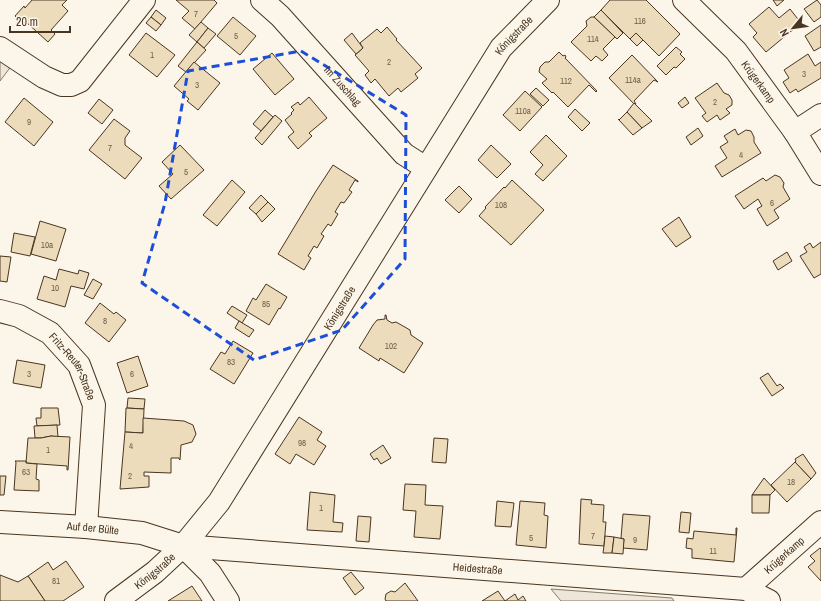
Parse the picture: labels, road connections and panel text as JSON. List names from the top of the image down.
{
  "streets": {
    "street": [
      "Königstraße",
      "Krügerkamp",
      "Im Zuschlag",
      "Fritz-Reuter-Straße",
      "Auf der Bülte",
      "Heidestraße"
    ]
  },
  "crossings": [
    ["Königstraße", "Im Zuschlag"],
    ["Königstraße", "Auf der Bülte"],
    ["Königstraße", "Heidestraße"],
    ["Krügerkamp", "Heidestraße"],
    ["Fritz-Reuter-Straße", "Auf der Bülte"],
    ["Auf der Bülte", "Heidestraße"]
  ],
  "house_numbers": [
    "7",
    "116",
    "5",
    "114",
    "1",
    "2",
    "3",
    "114a",
    "112",
    "3",
    "2",
    "110a",
    "9",
    "7",
    "4",
    "5",
    "6",
    "108",
    "10a",
    "10",
    "85",
    "8",
    "102",
    "83",
    "3",
    "6",
    "98",
    "4",
    "1",
    "63",
    "2",
    "18",
    "1",
    "7",
    "5",
    "9",
    "11",
    "81"
  ],
  "scale_bar": "20 m",
  "north": "bottom left"
}
